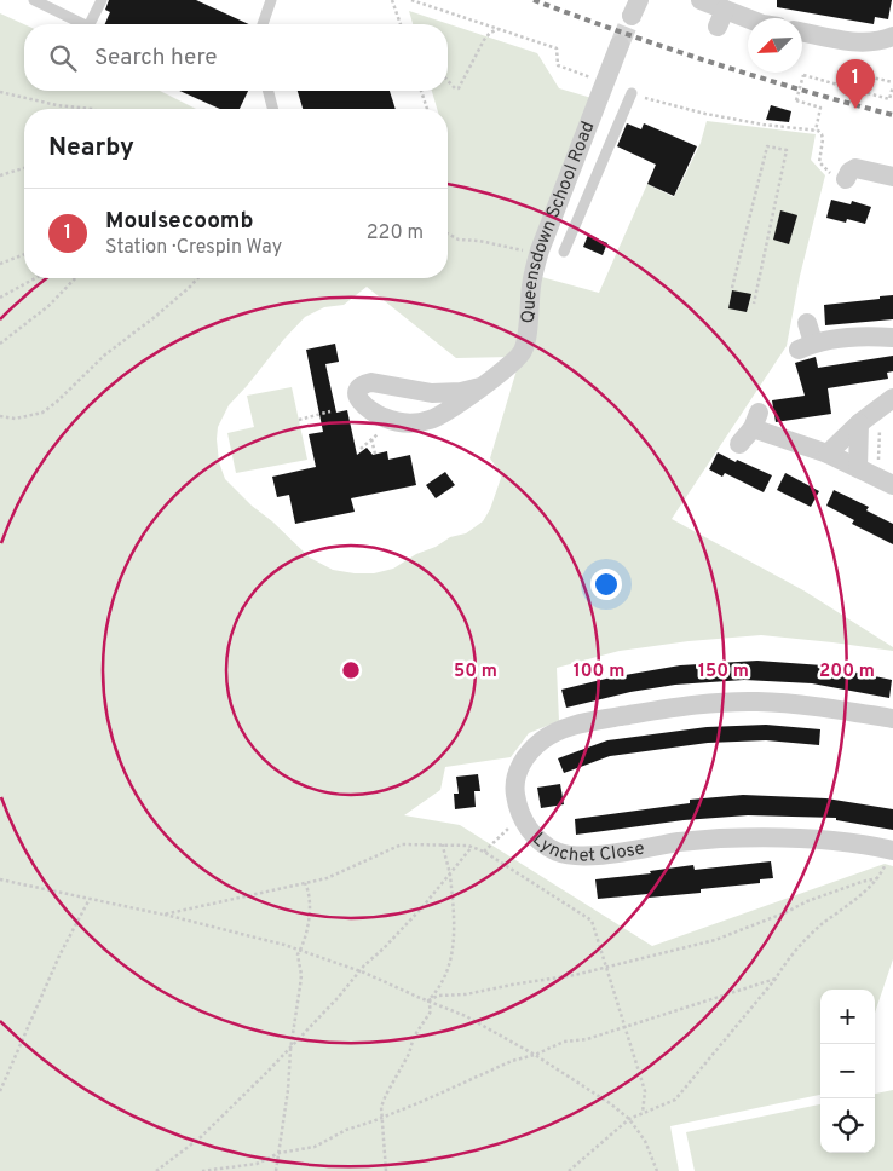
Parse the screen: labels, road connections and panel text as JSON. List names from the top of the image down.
{
  "streets": {
    "street": ["Queensdown School Road", "Lynchet Close"]
  },
  "north": "bottom left",
  "page": {
    "search": "Search here",
    "pins": "1",
    "heading": "Nearby",
    "list": [
      {
        "mark": "1",
        "name": "Moulsecoomb",
        "note": "Station · Crespin Way",
        "value": "220 m"
      }
    ],
    "map_buttons": ["+", "−"]
  },
  "rings": [
    "50 m",
    "100 m",
    "150 m",
    "200 m"
  ]
}
